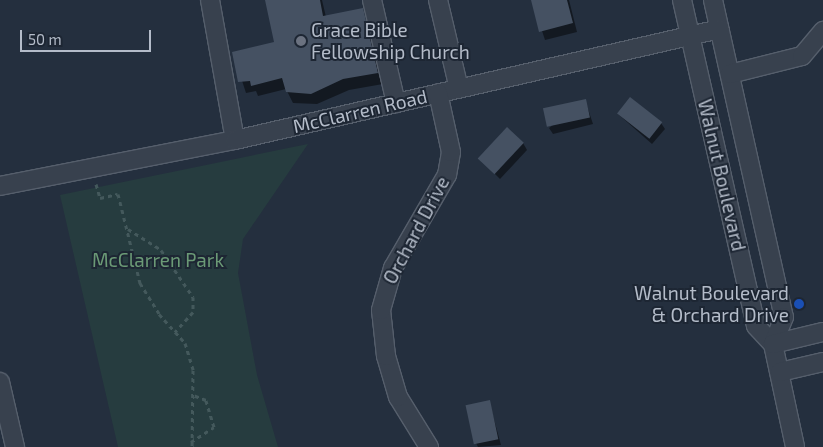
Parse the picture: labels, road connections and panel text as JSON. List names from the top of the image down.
{
  "streets": {
    "street": ["McClarren Road", "Walnut Boulevard", "Orchard Drive"]
  },
  "crossings": [
    ["McClarren Road", "Walnut Boulevard"],
    ["McClarren Road", "Orchard Drive"]
  ],
  "parks": ["McClarren Park"],
  "places": ["Grace Bible Fellowship Church", "Walnut Boulevard & Orchard Drive"],
  "scale_bar": "50 m"
}
